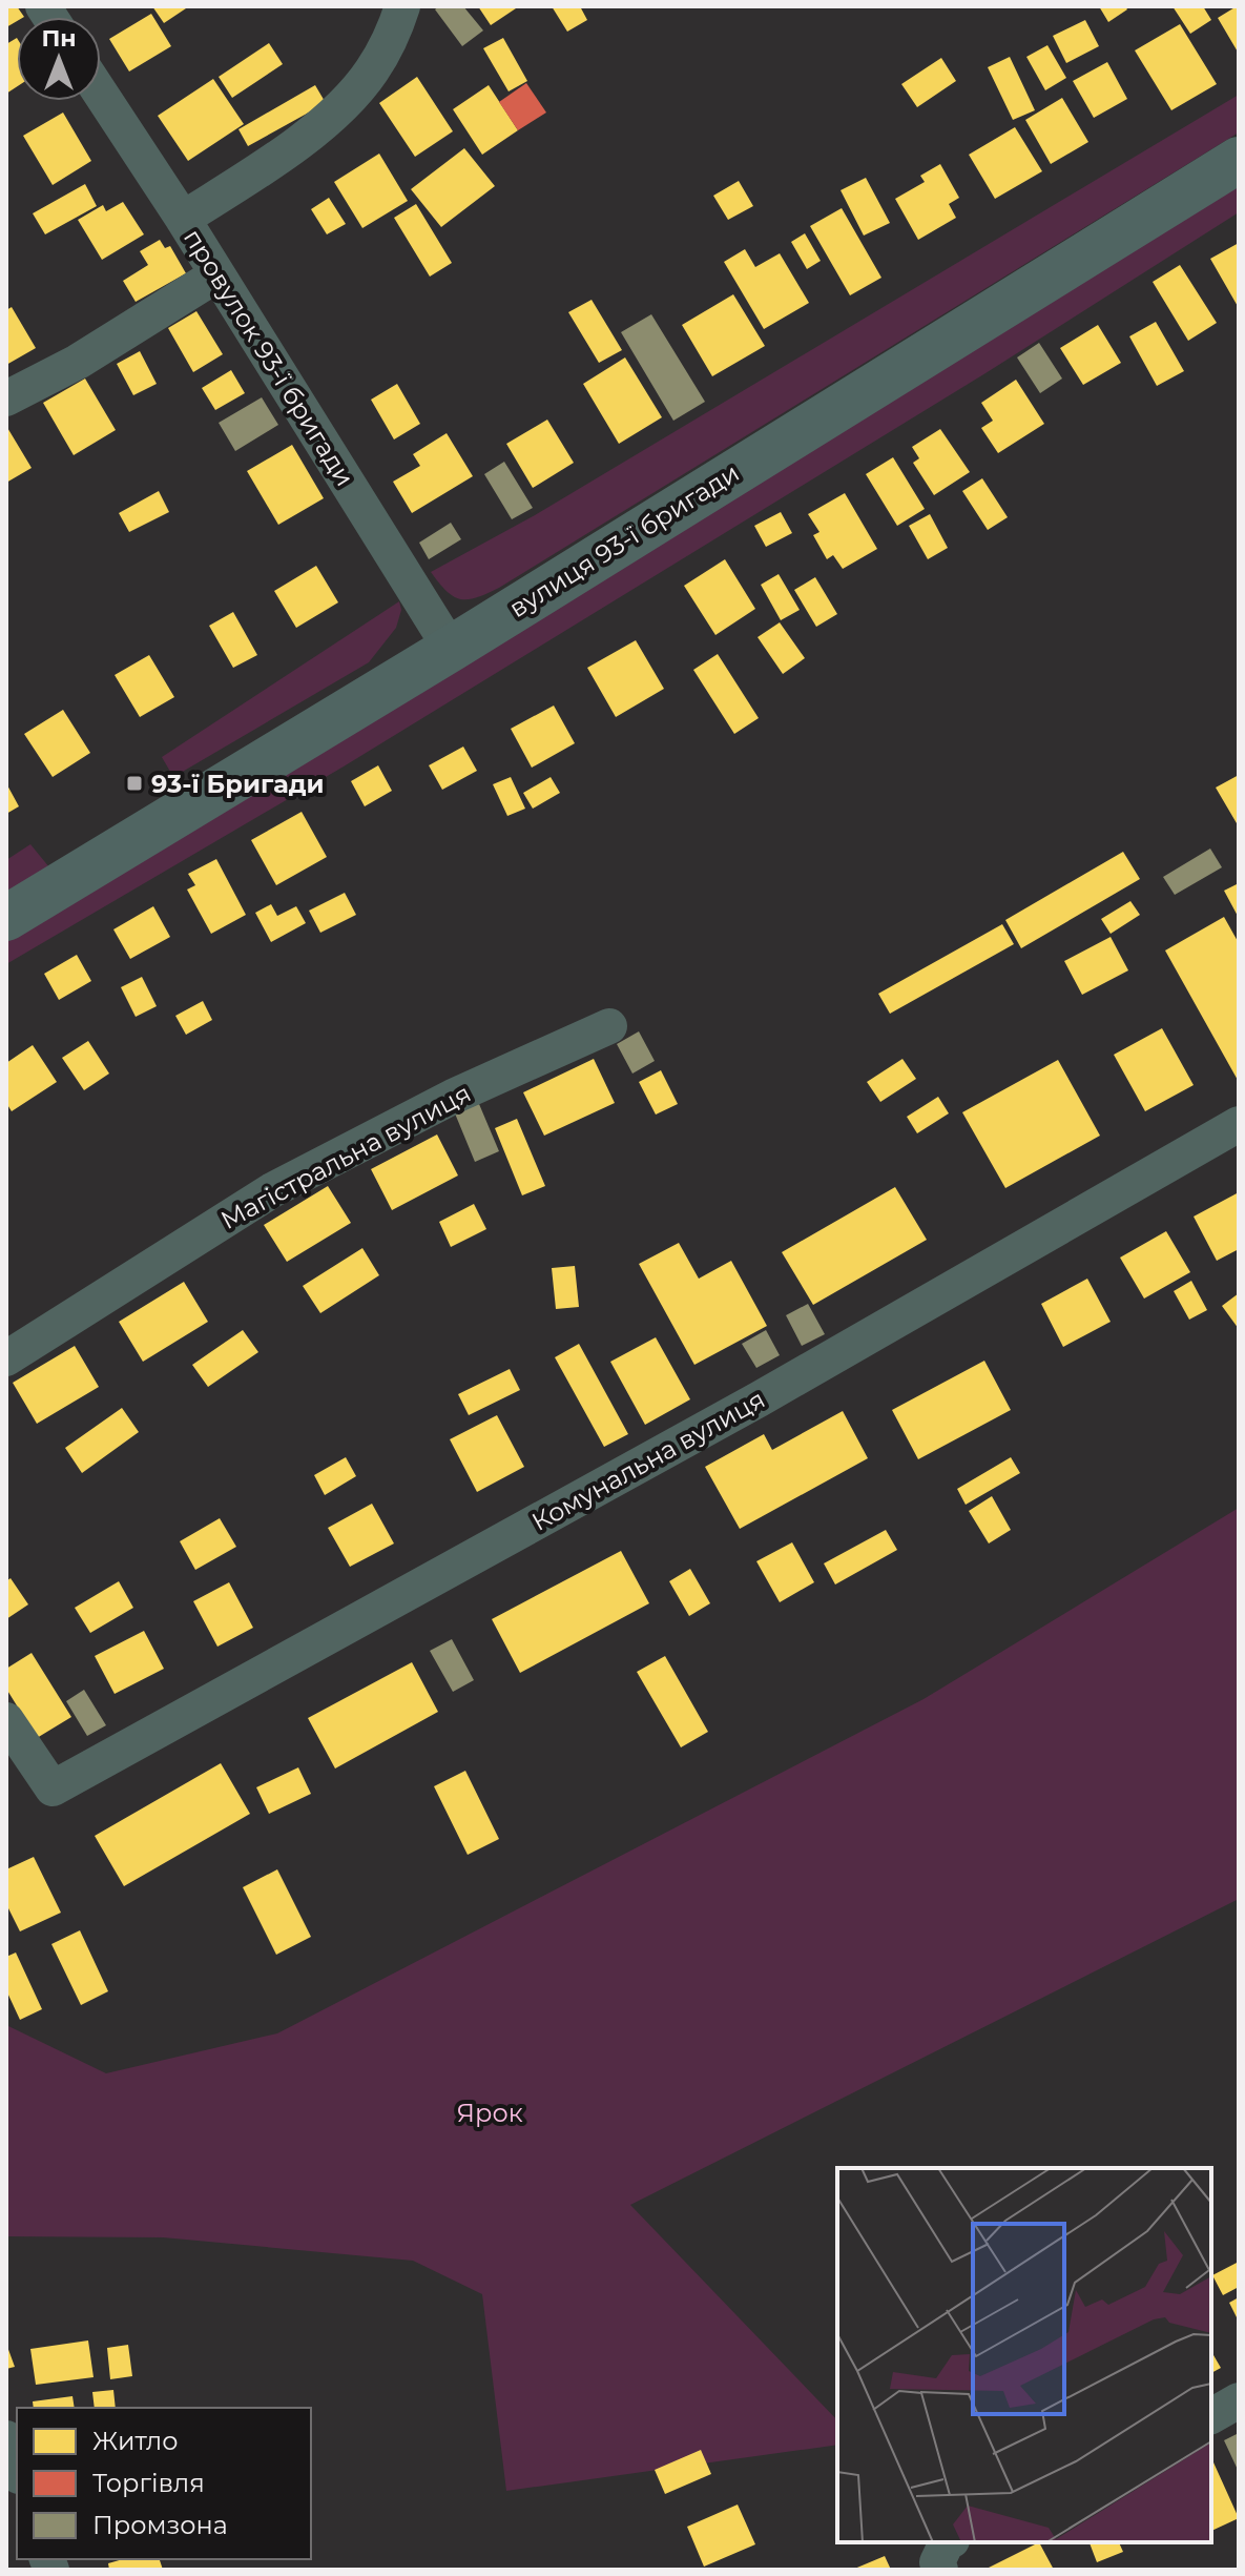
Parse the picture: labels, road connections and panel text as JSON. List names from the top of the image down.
{
  "streets": {
    "main road": ["вулиця 93-ї бригади"],
    "street": ["провулок 93-ї бригади", "Магістральна вулиця", "Комунальна вулиця"]
  },
  "crossings": [
    ["провулок 93-ї бригади", "вулиця 93-ї бригади"]
  ],
  "parks": ["Ярок"],
  "places": {
    "transit": ["93-ї Бригади"]
  },
  "legend": ["Житло", "Торгівля", "Промзона"],
  "north": "top"
}
